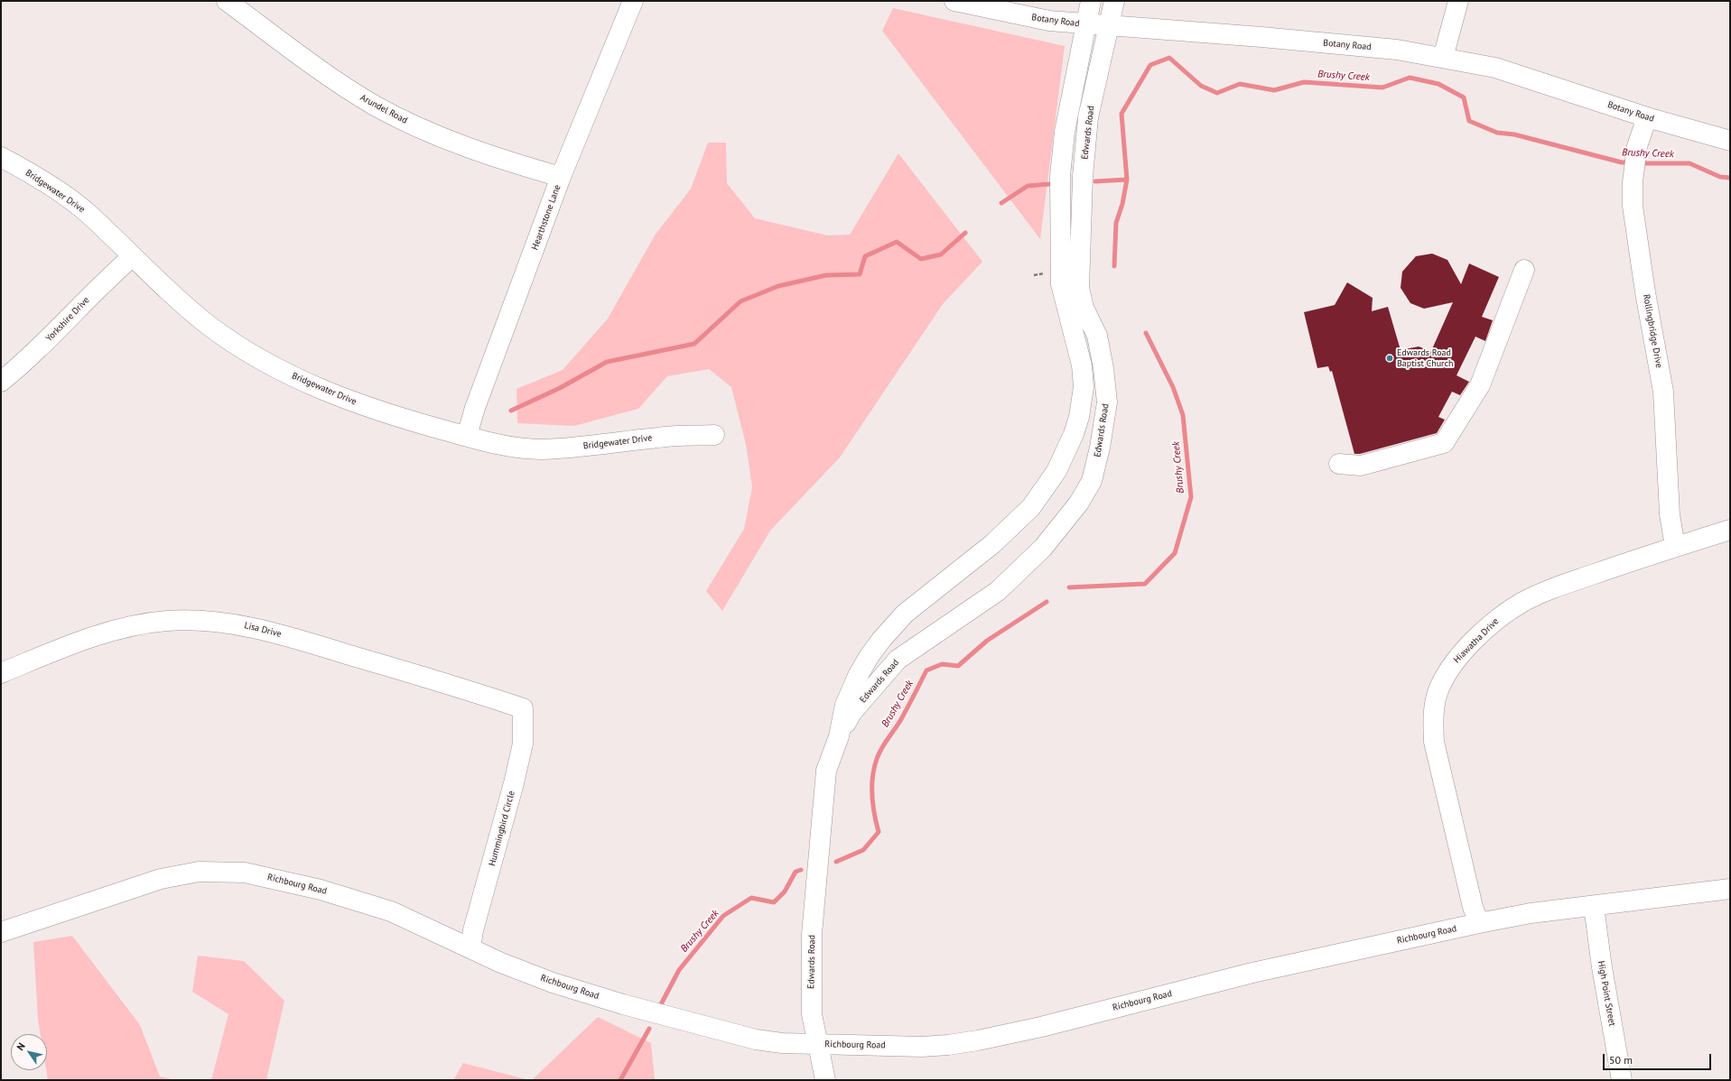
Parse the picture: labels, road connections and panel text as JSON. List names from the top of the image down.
{
  "streets": {
    "street": [
      "Botany Road",
      "Arundel Road",
      "Edwards Road",
      "Bridgewater Drive",
      "Hearthstone Lane",
      "Yorkshire Drive",
      "Rollingbridge Drive",
      "Lisa Drive",
      "Hiawatha Drive",
      "Hummingbird Circle",
      "Richbourg Road",
      "High Point Street"
    ]
  },
  "crossings": [
    ["Botany Road", "Edwards Road"],
    ["Botany Road", "Rollingbridge Drive"],
    ["Arundel Road", "Hearthstone Lane"],
    ["Edwards Road", "Richbourg Road"],
    ["Bridgewater Drive", "Hearthstone Lane"],
    ["Bridgewater Drive", "Yorkshire Drive"],
    ["Rollingbridge Drive", "Hiawatha Drive"],
    ["Lisa Drive", "Hummingbird Circle"],
    ["Hiawatha Drive", "Richbourg Road"],
    ["Hummingbird Circle", "Richbourg Road"],
    ["Richbourg Road", "High Point Street"]
  ],
  "water": ["Brushy Creek"],
  "places": ["Edwards Road Baptist Church"],
  "scale_bar": "50 m",
  "north": "top left"
}
